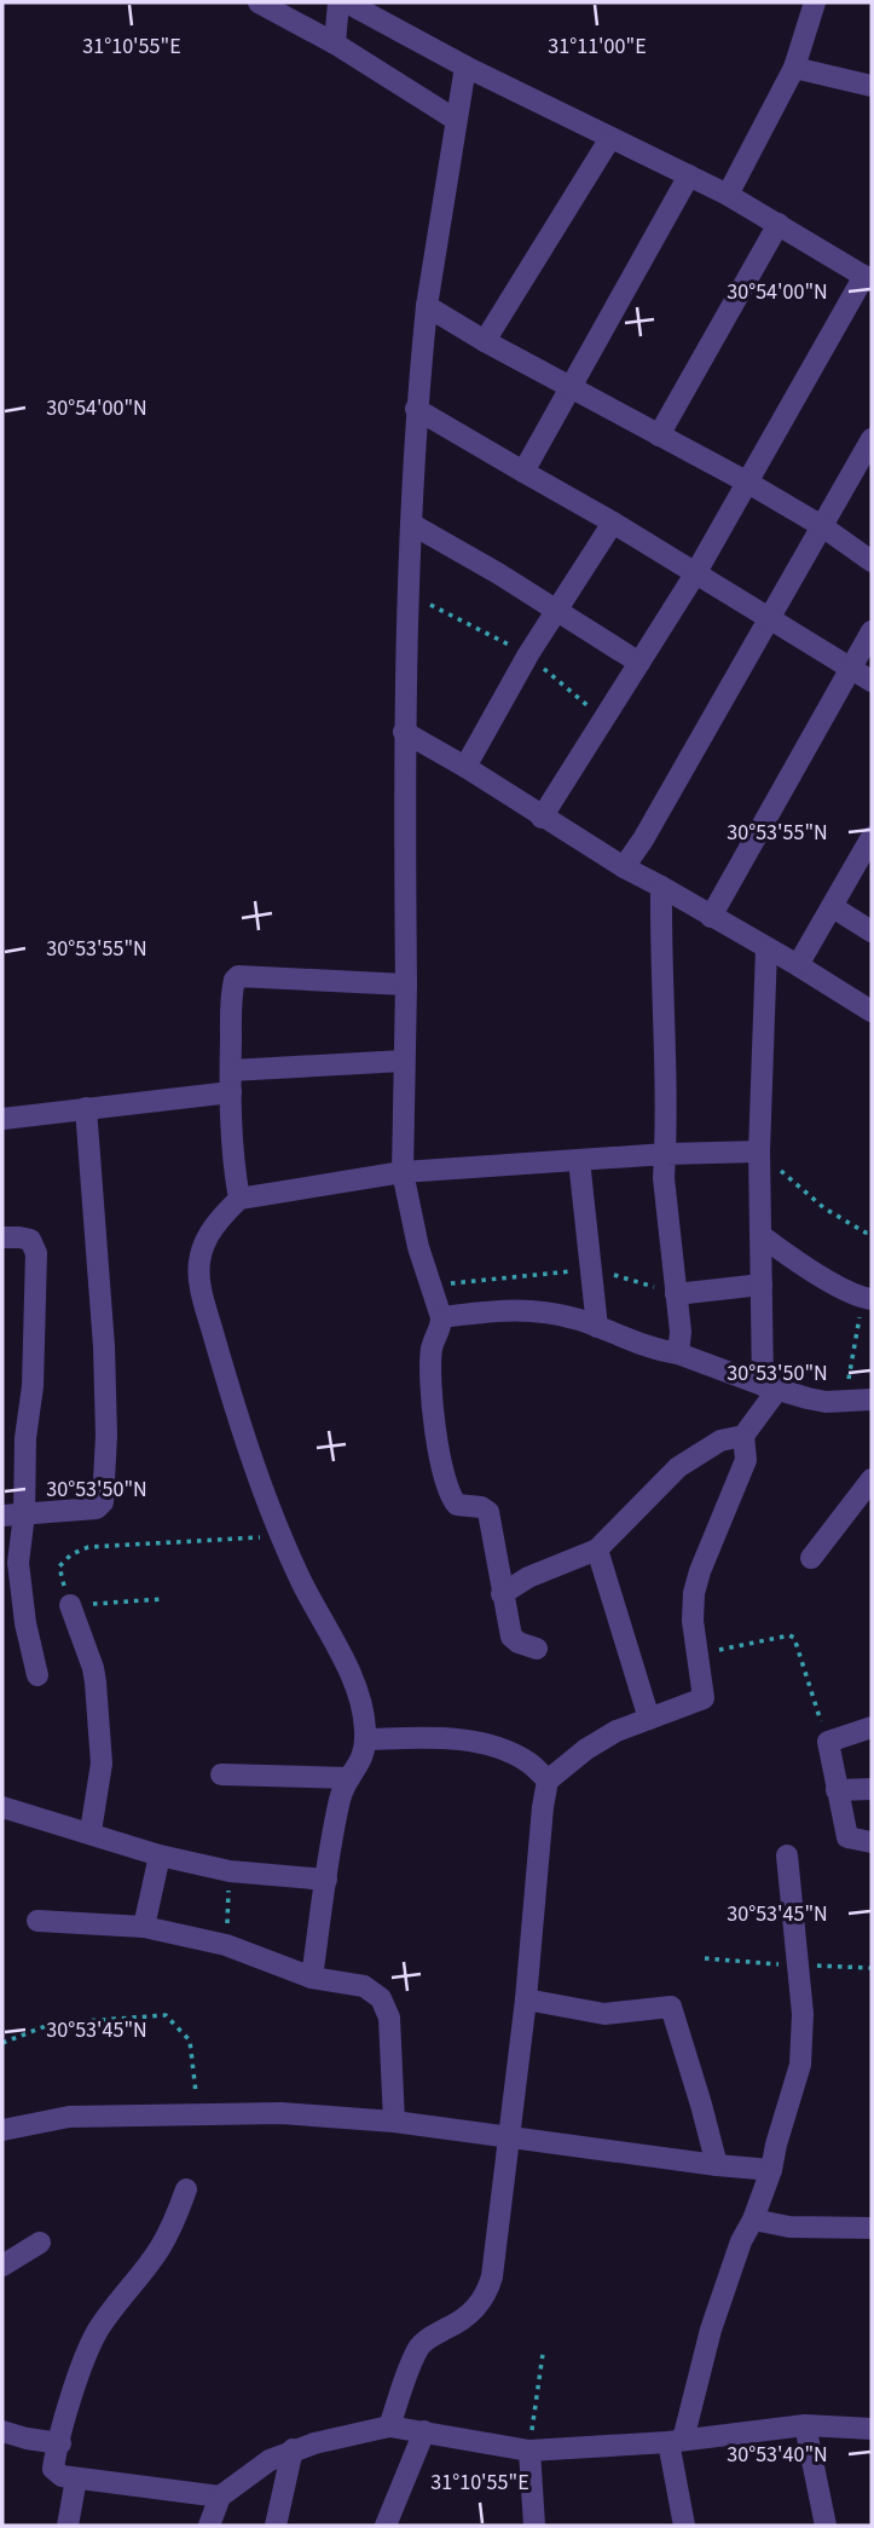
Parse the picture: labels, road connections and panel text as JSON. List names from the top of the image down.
{
  "coordinates": [
    "31°10'55\"E",
    "31°11'00\"E",
    "30°54'00\"N",
    "30°53'55\"N",
    "30°53'50\"N",
    "30°53'45\"N",
    "30°53'40\"N"
  ]
}
